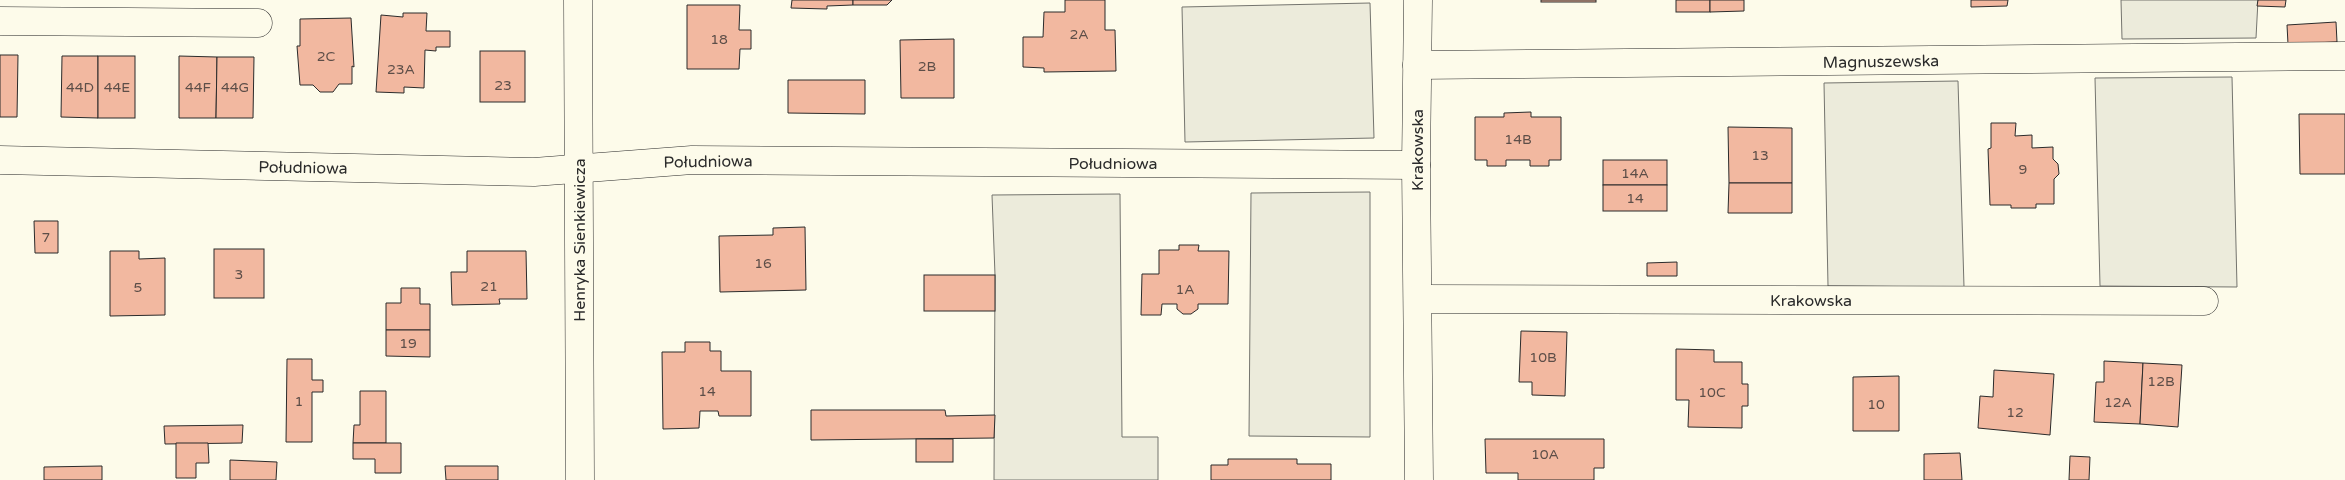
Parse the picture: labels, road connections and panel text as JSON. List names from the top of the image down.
{
  "streets": {
    "street": [
      "Magnuszewska",
      "Krakowska",
      "Południowa",
      "Henryka Sienkiewicza"
    ]
  },
  "crossings": [
    ["Magnuszewska", "Krakowska"],
    ["Krakowska", "Południowa"],
    ["Południowa", "Henryka Sienkiewicza"]
  ],
  "house_numbers": [
    "2A",
    "18",
    "2C",
    "2B",
    "23A",
    "23",
    "44D",
    "44E",
    "44F",
    "44G",
    "14B",
    "13",
    "9",
    "14A",
    "14",
    "7",
    "16",
    "3",
    "21",
    "5",
    "1A",
    "19",
    "10B",
    "12B",
    "14",
    "10C",
    "1",
    "12A",
    "10",
    "12",
    "10A"
  ]
}
